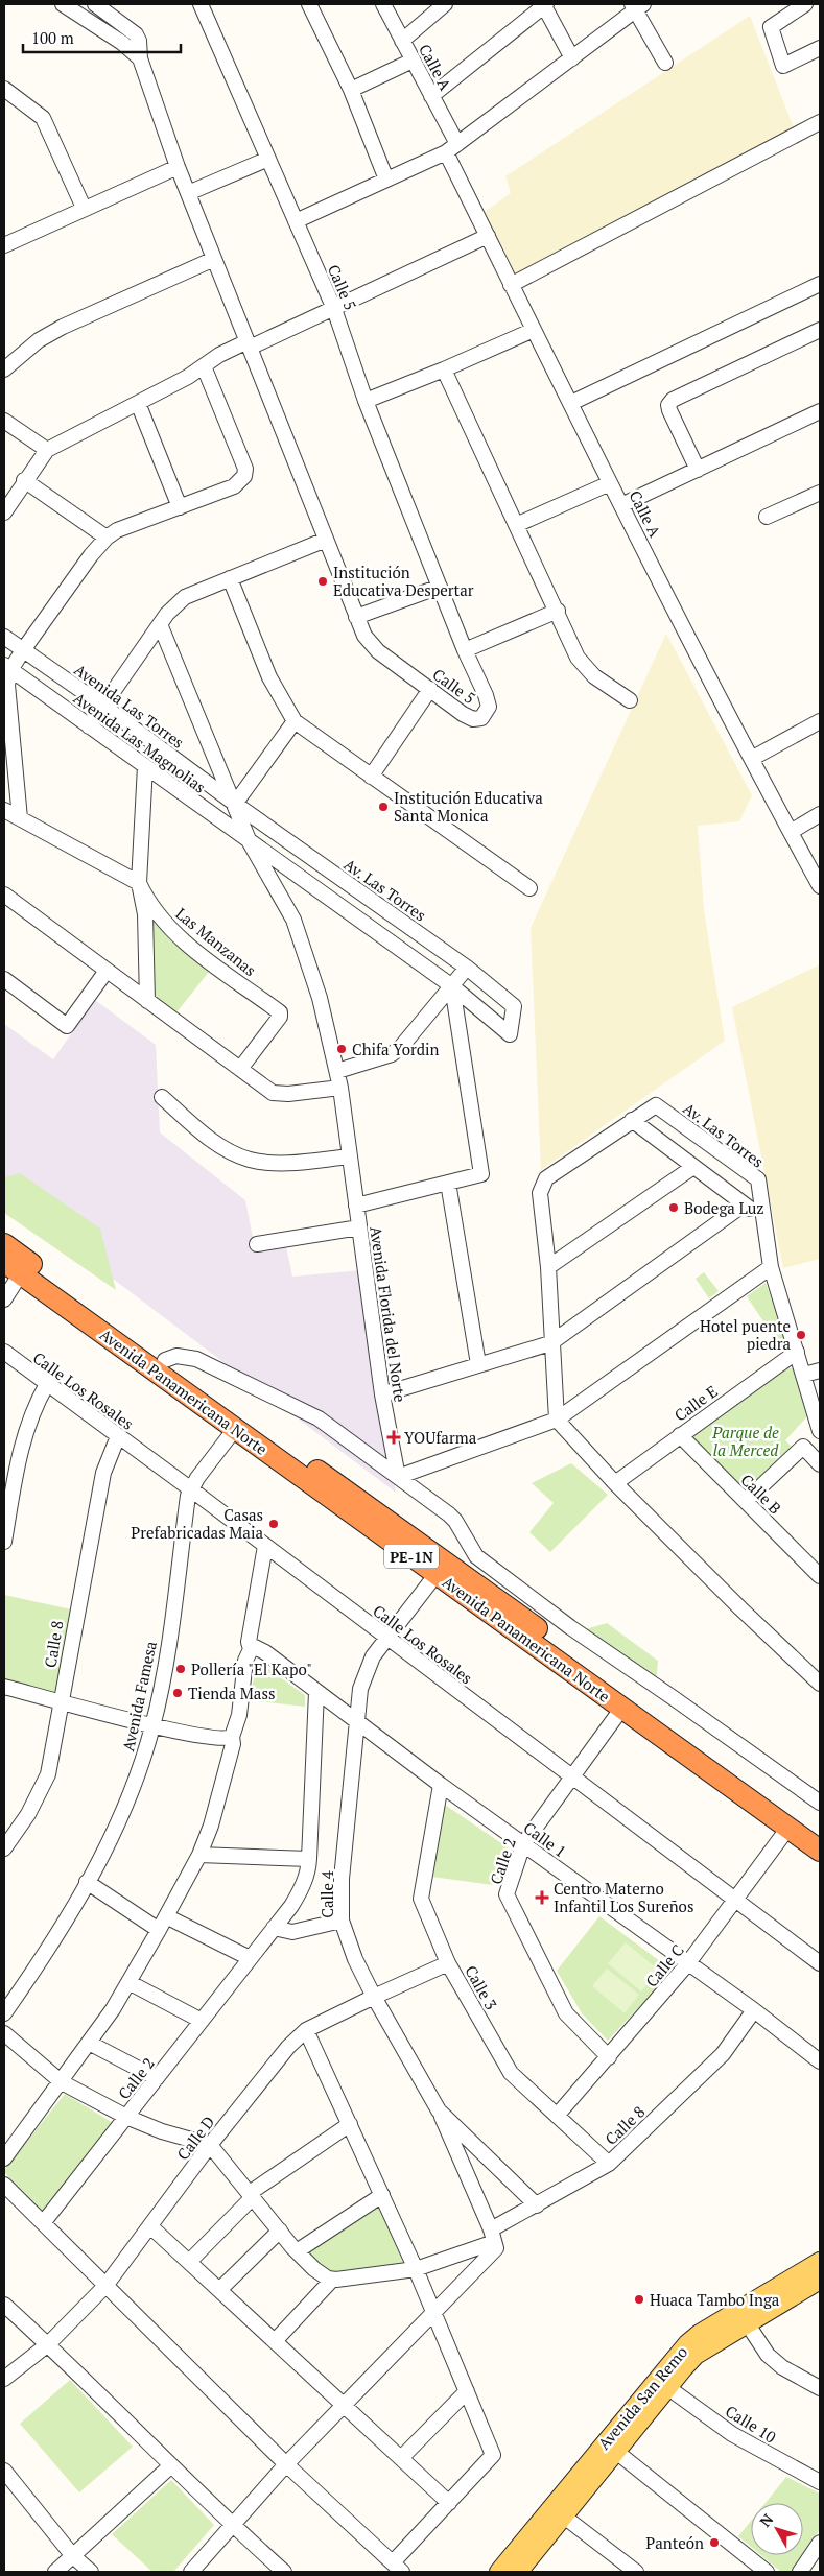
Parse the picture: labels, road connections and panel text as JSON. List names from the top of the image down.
{
  "streets": {
    "highway": ["Avenida Panamericana Norte", "PE-1N"],
    "main road": ["Avenida San Remo"],
    "street": [
      "Calle A",
      "Calle 5",
      "Avenida Las Torres",
      "Avenida Las Magnolias",
      "Av. Las Torres",
      "Las Manzanas",
      "Avenida Florida del Norte",
      "Calle Los Rosales",
      "Calle E",
      "Calle B",
      "Calle 8",
      "Avenida Famesa",
      "Calle 1",
      "Calle 2",
      "Calle 4",
      "Calle C",
      "Calle 3",
      "Calle D",
      "Calle 10"
    ]
  },
  "crossings": [
    ["Avenida Las Torres", "Avenida Las Magnolias"],
    ["Avenida Las Torres", "Av. Las Torres"],
    ["Avenida Las Magnolias", "Av. Las Torres"],
    ["Avenida Las Magnolias", "Avenida Florida del Norte"],
    ["Calle Los Rosales", "Calle 8"],
    ["Calle Los Rosales", "Avenida Famesa"],
    ["Calle Los Rosales", "Calle 2"],
    ["Calle Los Rosales", "Calle 4"],
    ["Calle Los Rosales", "Calle C"],
    ["Avenida Panamericana Norte", "Avenida Famesa"],
    ["Avenida Panamericana Norte", "Calle 2"],
    ["Avenida Panamericana Norte", "Calle 4"],
    ["Avenida Panamericana Norte", "Calle C"],
    ["Calle E", "Calle B"],
    ["Calle 8", "Calle 1"],
    ["Calle 8", "Calle 4"],
    ["Calle 8", "Calle 3"],
    ["Calle 1", "Calle 2"],
    ["Calle 1", "Calle 4"],
    ["Calle 1", "Calle C"],
    ["Calle 1", "Calle 3"],
    ["Calle 2", "Calle C"],
    ["Calle 4", "Calle D"],
    ["Calle C", "Calle 3"],
    ["Calle 3", "Calle D"],
    ["Avenida San Remo", "Calle 10"]
  ],
  "parks": ["Parque de la Merced"],
  "places": {
    "other": [
      "Institución Educativa Despertar",
      "Institución Educativa Santa Monica",
      "Chifa Yordin",
      "Bodega Luz",
      "Hotel puente piedra",
      "Casas Prefabricadas Maia",
      "Pollería \"El Kapo\"",
      "Tienda Mass",
      "Huaca Tambo Inga",
      "Panteón"
    ],
    "health": ["YOUfarma", "Centro Materno Infantil Los Sureños"]
  },
  "scale_bar": "100 m",
  "north": "top left"
}
